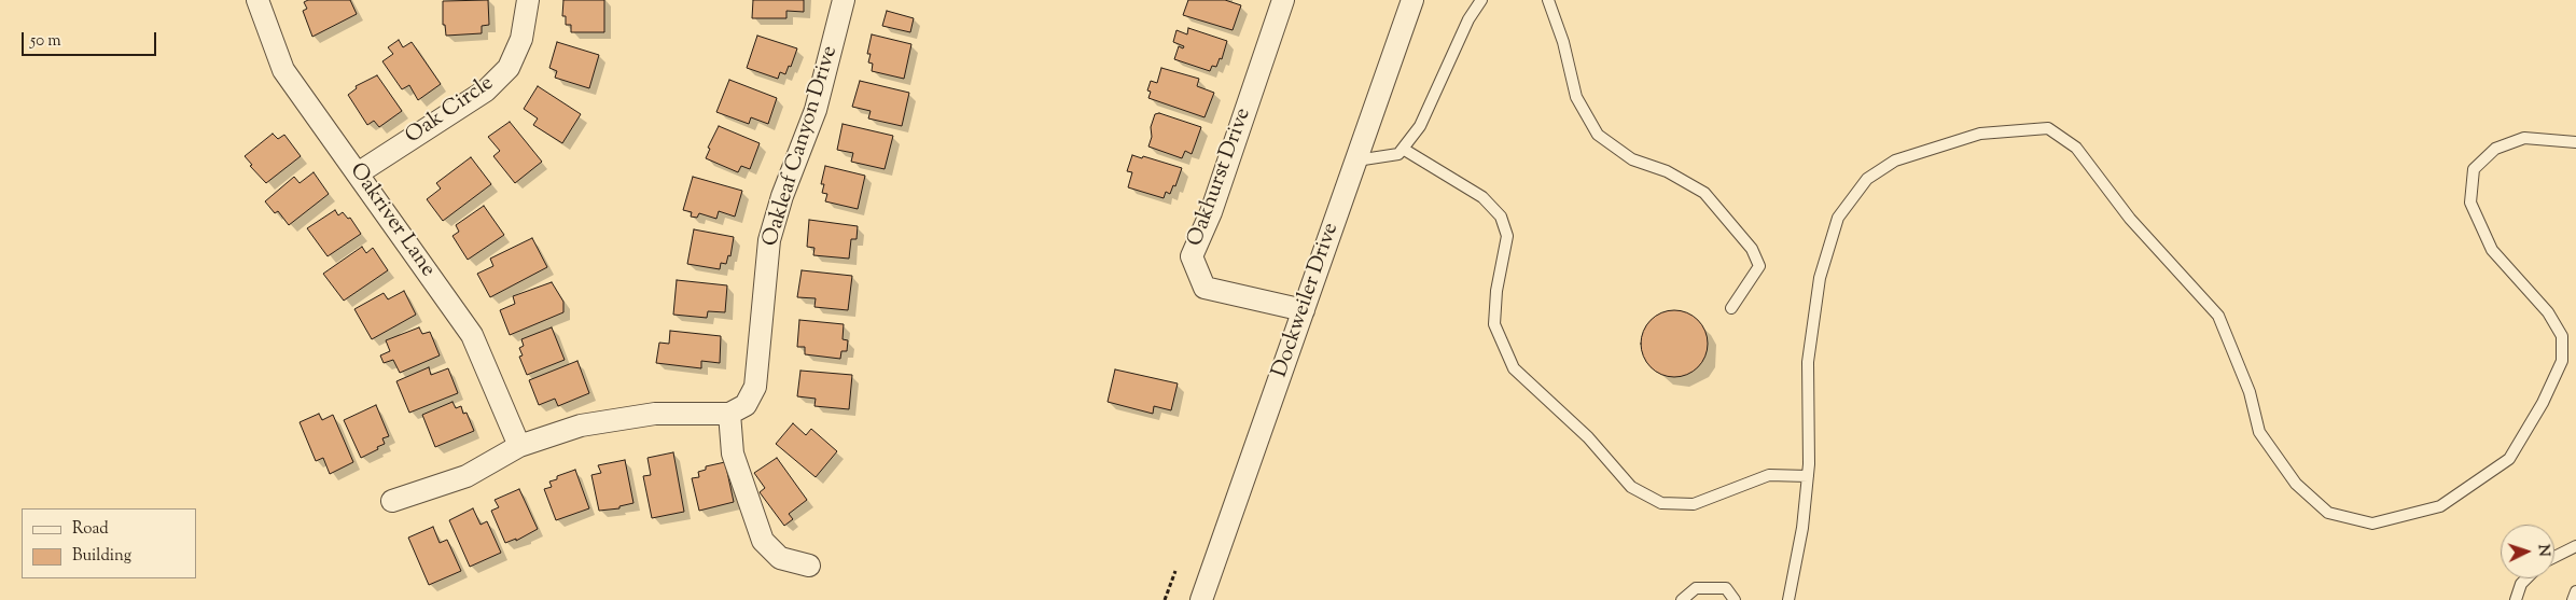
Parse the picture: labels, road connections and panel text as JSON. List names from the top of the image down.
{
  "streets": {
    "street": [
      "Oak Circle",
      "Oakleaf Canyon Drive",
      "Oakhurst Drive",
      "Oakriver Lane",
      "Dockweiler Drive"
    ]
  },
  "crossings": [
    ["Oak Circle", "Oakriver Lane"],
    ["Oakhurst Drive", "Dockweiler Drive"]
  ],
  "legend": ["Road", "Building"],
  "scale_bar": "50 m",
  "north": "right"
}
